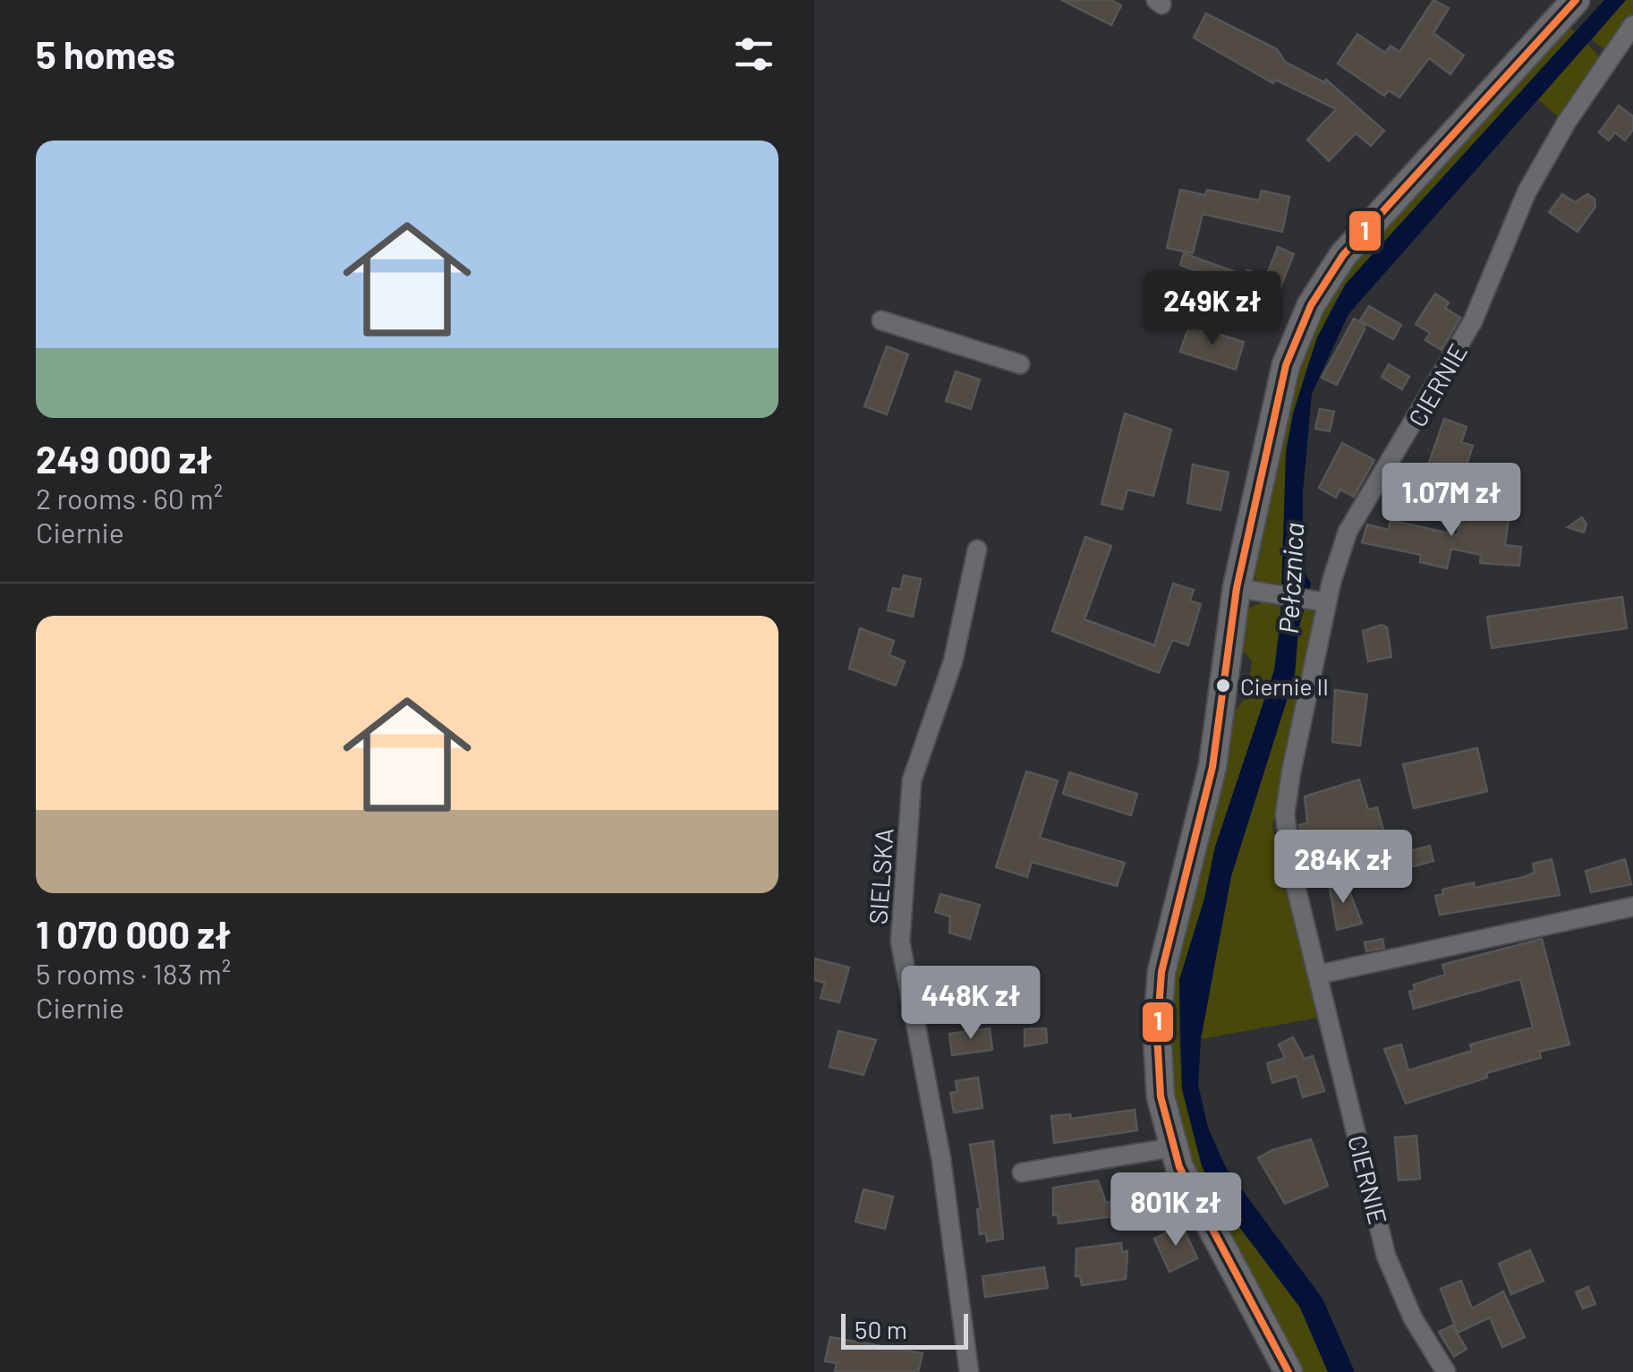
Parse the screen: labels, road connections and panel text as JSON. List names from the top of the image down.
{
  "streets": {
    "street": ["CIERNIE", "SIELSKA"]
  },
  "water": ["Pełcznica"],
  "places": ["Ciernie II"],
  "lines": ["transit line 1"],
  "scale_bar": "50 m",
  "page": {
    "heading": "5 homes",
    "list": [
      {
        "name": "249 000 zł",
        "note": "2 rooms · 60 m² · Ciernie"
      },
      {
        "name": "1 070 000 zł",
        "note": "5 rooms · 183 m² · Ciernie"
      }
    ],
    "price": [
      "249K zł",
      "1.07M zł",
      "284K zł",
      "448K zł",
      "801K zł"
    ],
    "scale": "50 m"
  }
}
